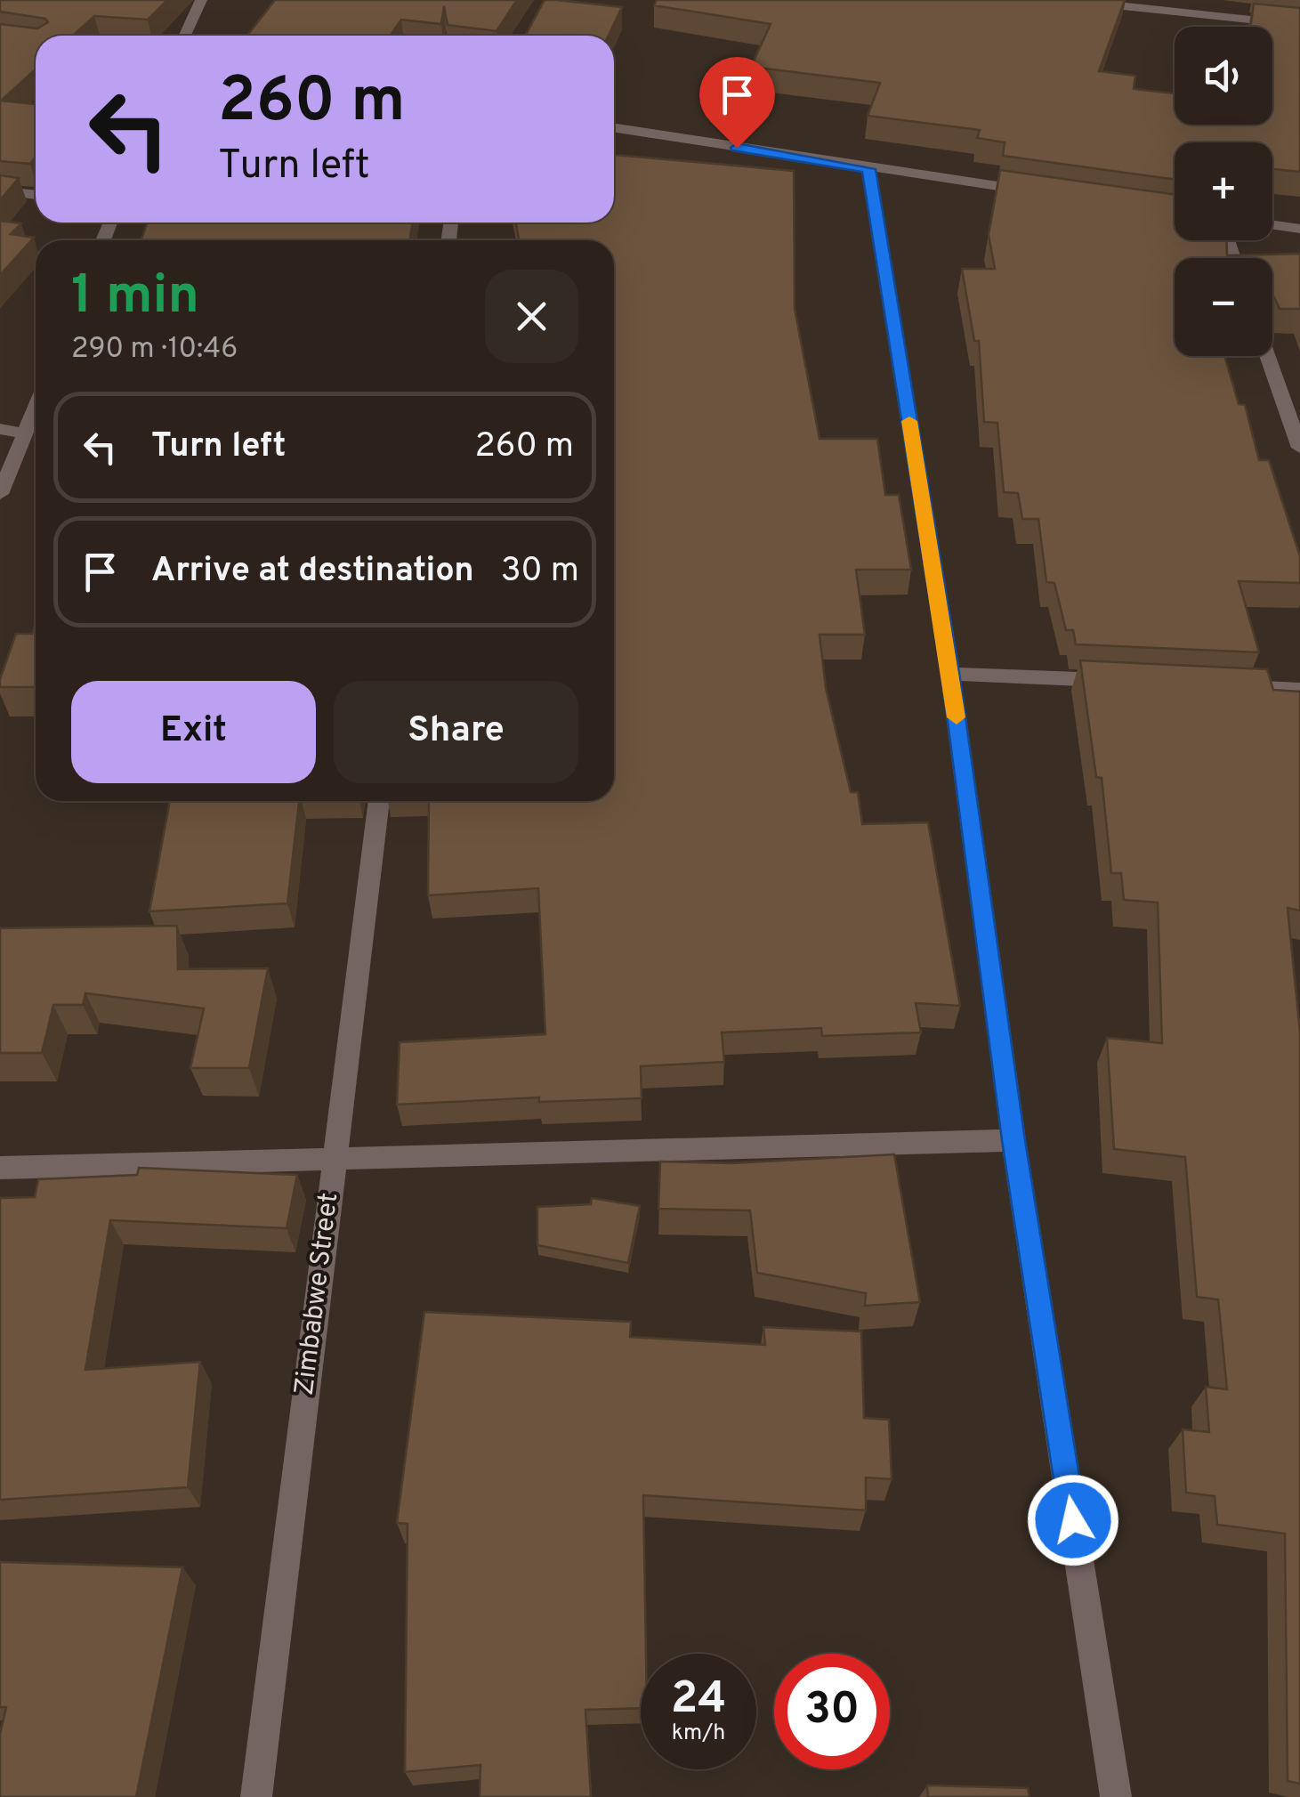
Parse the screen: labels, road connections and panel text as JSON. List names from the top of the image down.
{
  "streets": {
    "street": ["Zimbabwe Street"]
  },
  "page": {
    "map_buttons": ["+", "−"],
    "turn": ["260 m", "Turn left"],
    "heading": ["1 min", "290 m · 10:46"],
    "list": [
      {
        "name": "Turn left",
        "value": "260 m"
      },
      {
        "name": "Arrive at destination",
        "value": "30 m"
      }
    ],
    "buttons": ["Exit", "Share"],
    "speed": "24 km/h",
    "limit": "30"
  }
}
